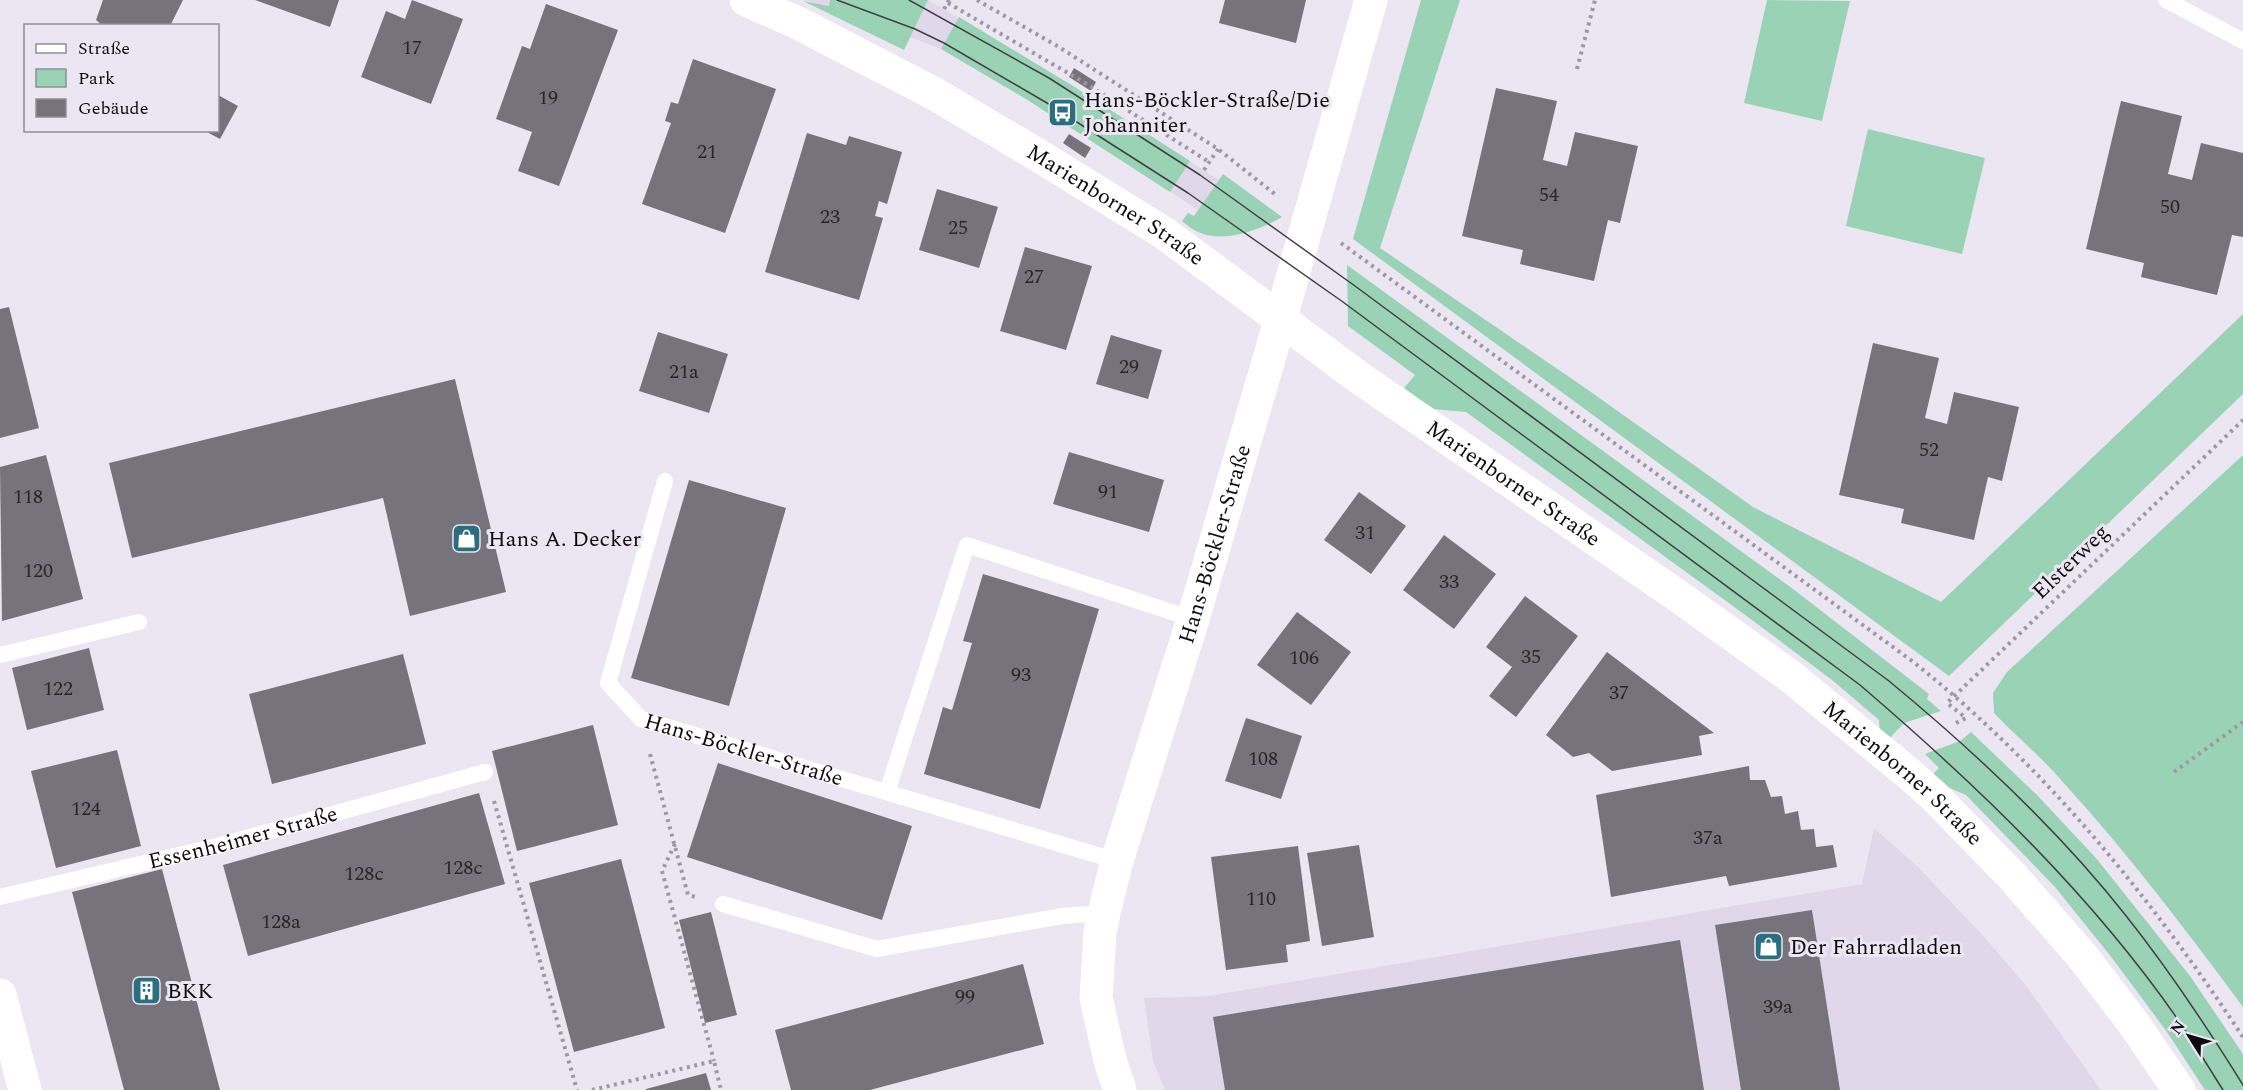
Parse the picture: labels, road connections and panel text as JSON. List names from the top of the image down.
{
  "streets": {
    "street": ["Marienborner Straße", "Hans-Böckler-Straße"],
    "lane": ["Essenheimer Straße"],
    "path": ["Elsterweg"]
  },
  "crossings": [
    ["Marienborner Straße", "Hans-Böckler-Straße"]
  ],
  "places": {
    "bus stop": ["Hans-Böckler-Straße/Die Johanniter"],
    "shop": ["Hans A. Decker", "Der Fahrradladen"],
    "building": ["BKK"]
  },
  "house_numbers": [
    "17",
    "19",
    "21",
    "54",
    "50",
    "23",
    "25",
    "27",
    "29",
    "21a",
    "52",
    "91",
    "118",
    "31",
    "120",
    "33",
    "35",
    "106",
    "93",
    "122",
    "37",
    "108",
    "124",
    "37a",
    "128c",
    "128c",
    "110",
    "128a",
    "99",
    "39a"
  ],
  "legend": ["Straße", "Park", "Gebäude"],
  "north": "top left"
}
